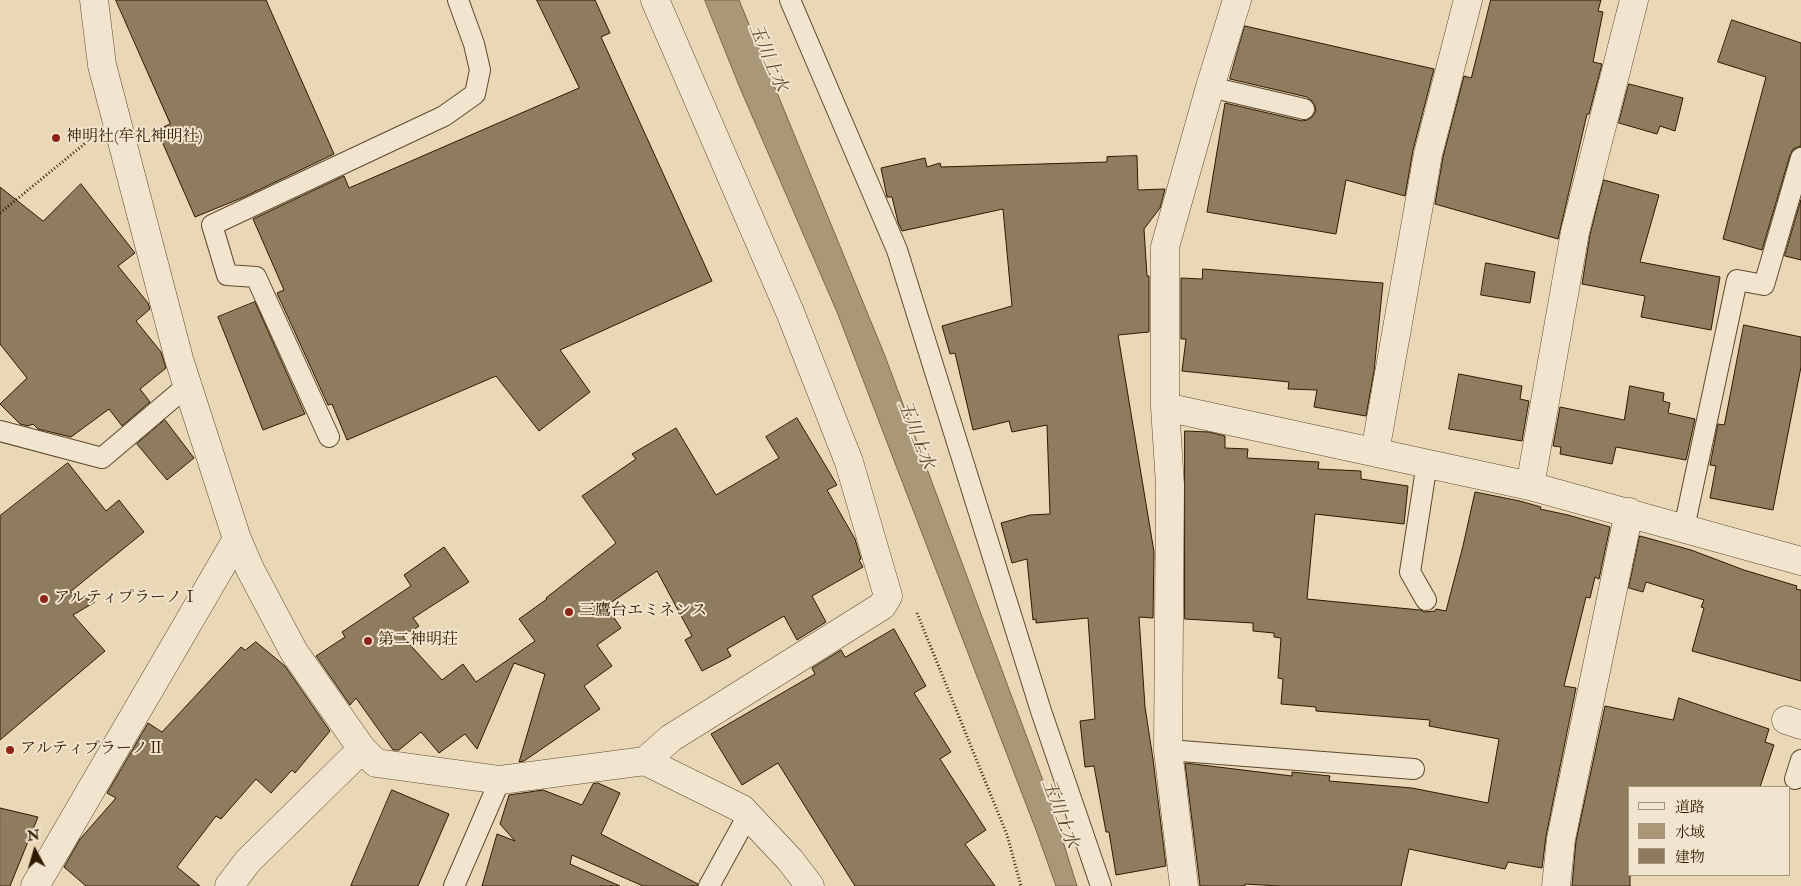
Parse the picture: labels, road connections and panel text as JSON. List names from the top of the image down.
{
  "water": ["玉川上水"],
  "places": [
    "神明社(牟礼神明社)",
    "アルティプラーノⅠ",
    "三鷹台エミネンス",
    "第二神明荘",
    "アルティプラーノⅡ"
  ],
  "legend": ["道路", "水域", "建物"],
  "north": "top"
}
